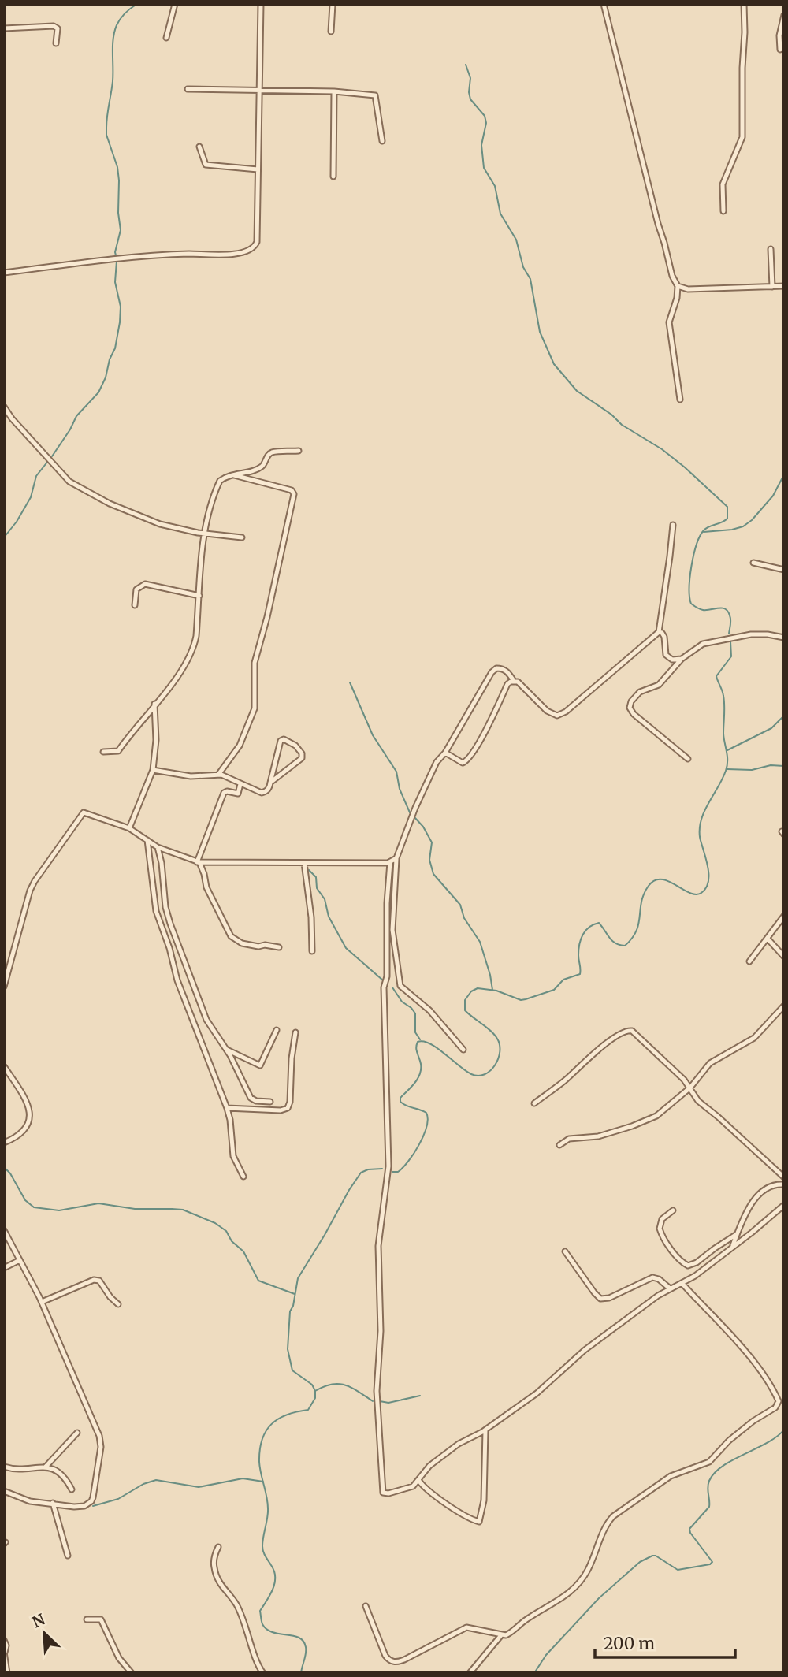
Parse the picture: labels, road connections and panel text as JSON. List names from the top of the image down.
{
  "scale_bar": "200 m",
  "north": "top left"
}
